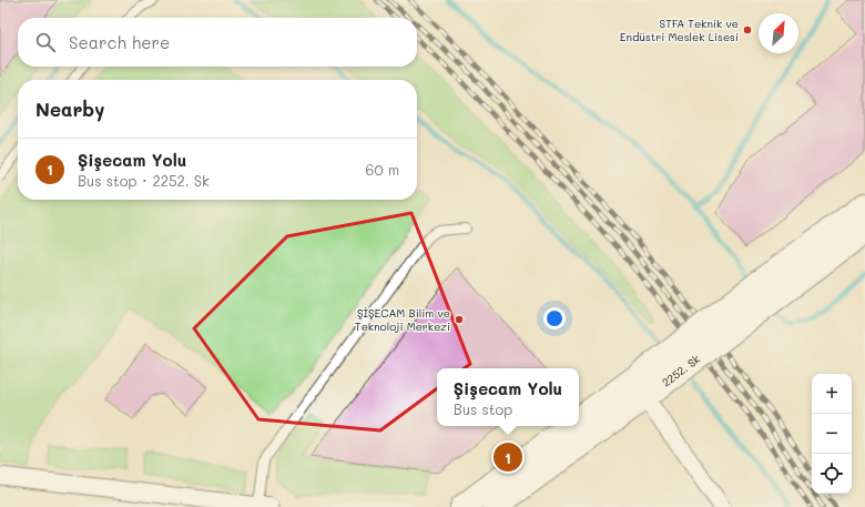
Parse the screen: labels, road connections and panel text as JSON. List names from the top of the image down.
{
  "streets": {
    "main road": ["2252. Sk"]
  },
  "places": ["STFA Teknik ve Endüstri Meslek Lisesi", "ŞİŞECAM Bilim ve Teknoloji Merkezi"],
  "north": "top right",
  "page": {
    "search": "Search here",
    "heading": "Nearby",
    "list": [
      {
        "mark": "1",
        "name": "Şişecam Yolu",
        "note": "Bus stop · 2252. Sk",
        "value": "60 m"
      }
    ],
    "popup": ["Şişecam Yolu", "Bus stop"],
    "map_buttons": ["+", "−"],
    "pins": "1"
  }
}
